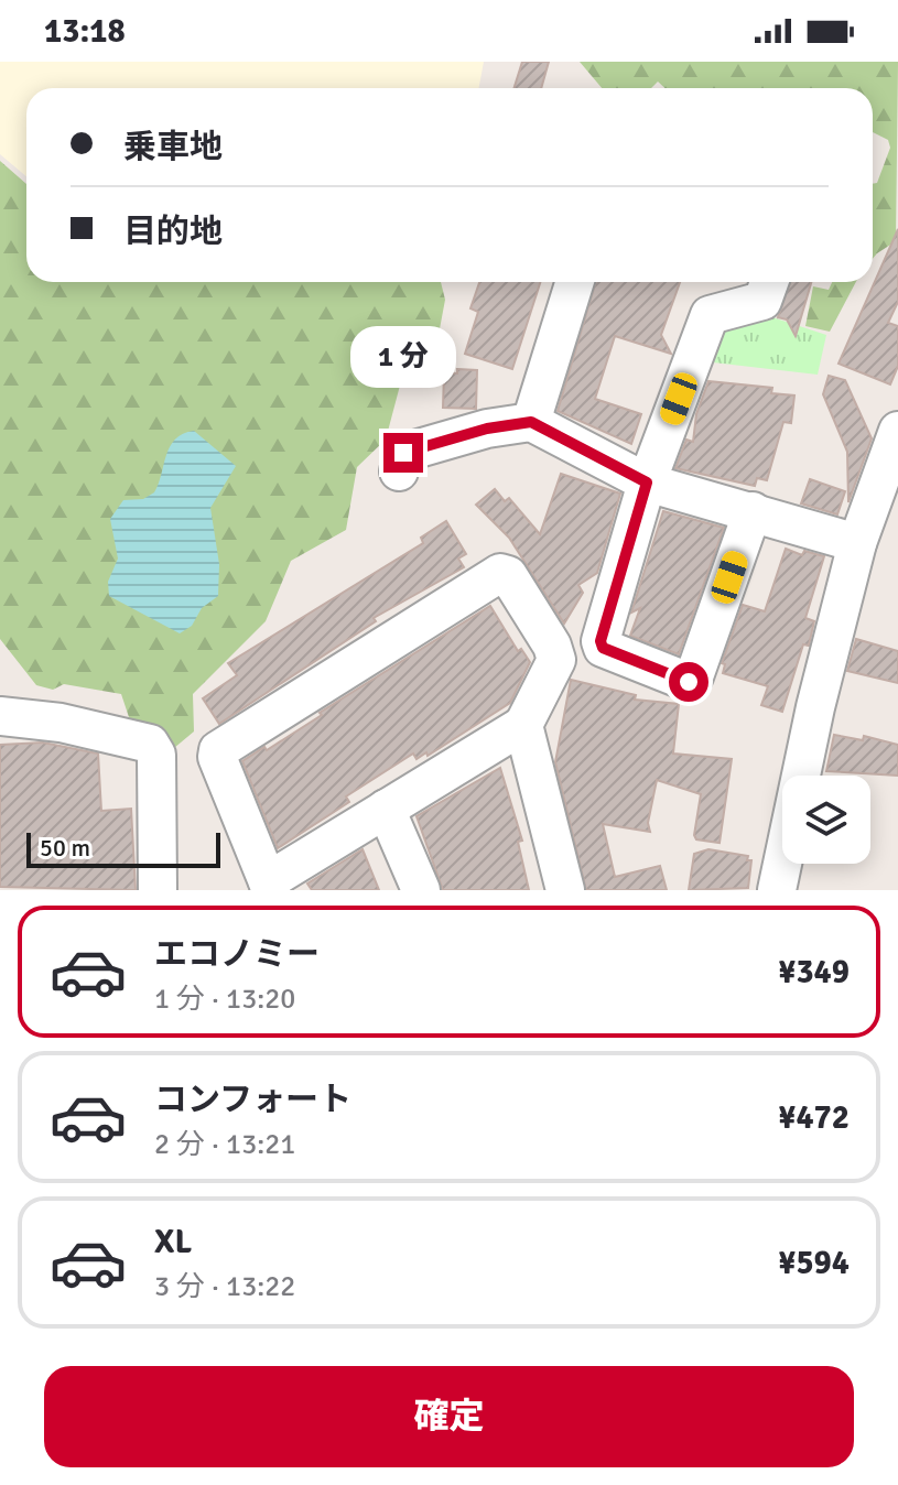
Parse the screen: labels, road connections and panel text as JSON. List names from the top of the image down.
{
  "scale_bar": "50 m",
  "page": {
    "status": "13:18",
    "banner": ["乗車地", "目的地"],
    "bubble": "1 分",
    "scale": "50 m",
    "list": [
      {
        "name": "エコノミー",
        "note": "1 分 · 13:20",
        "value": "¥349"
      },
      {
        "name": "コンフォート",
        "note": "2 分 · 13:21",
        "value": "¥472"
      },
      {
        "name": "XL",
        "note": "3 分 · 13:22",
        "value": "¥594"
      }
    ],
    "buttons": "確定"
  }
}
